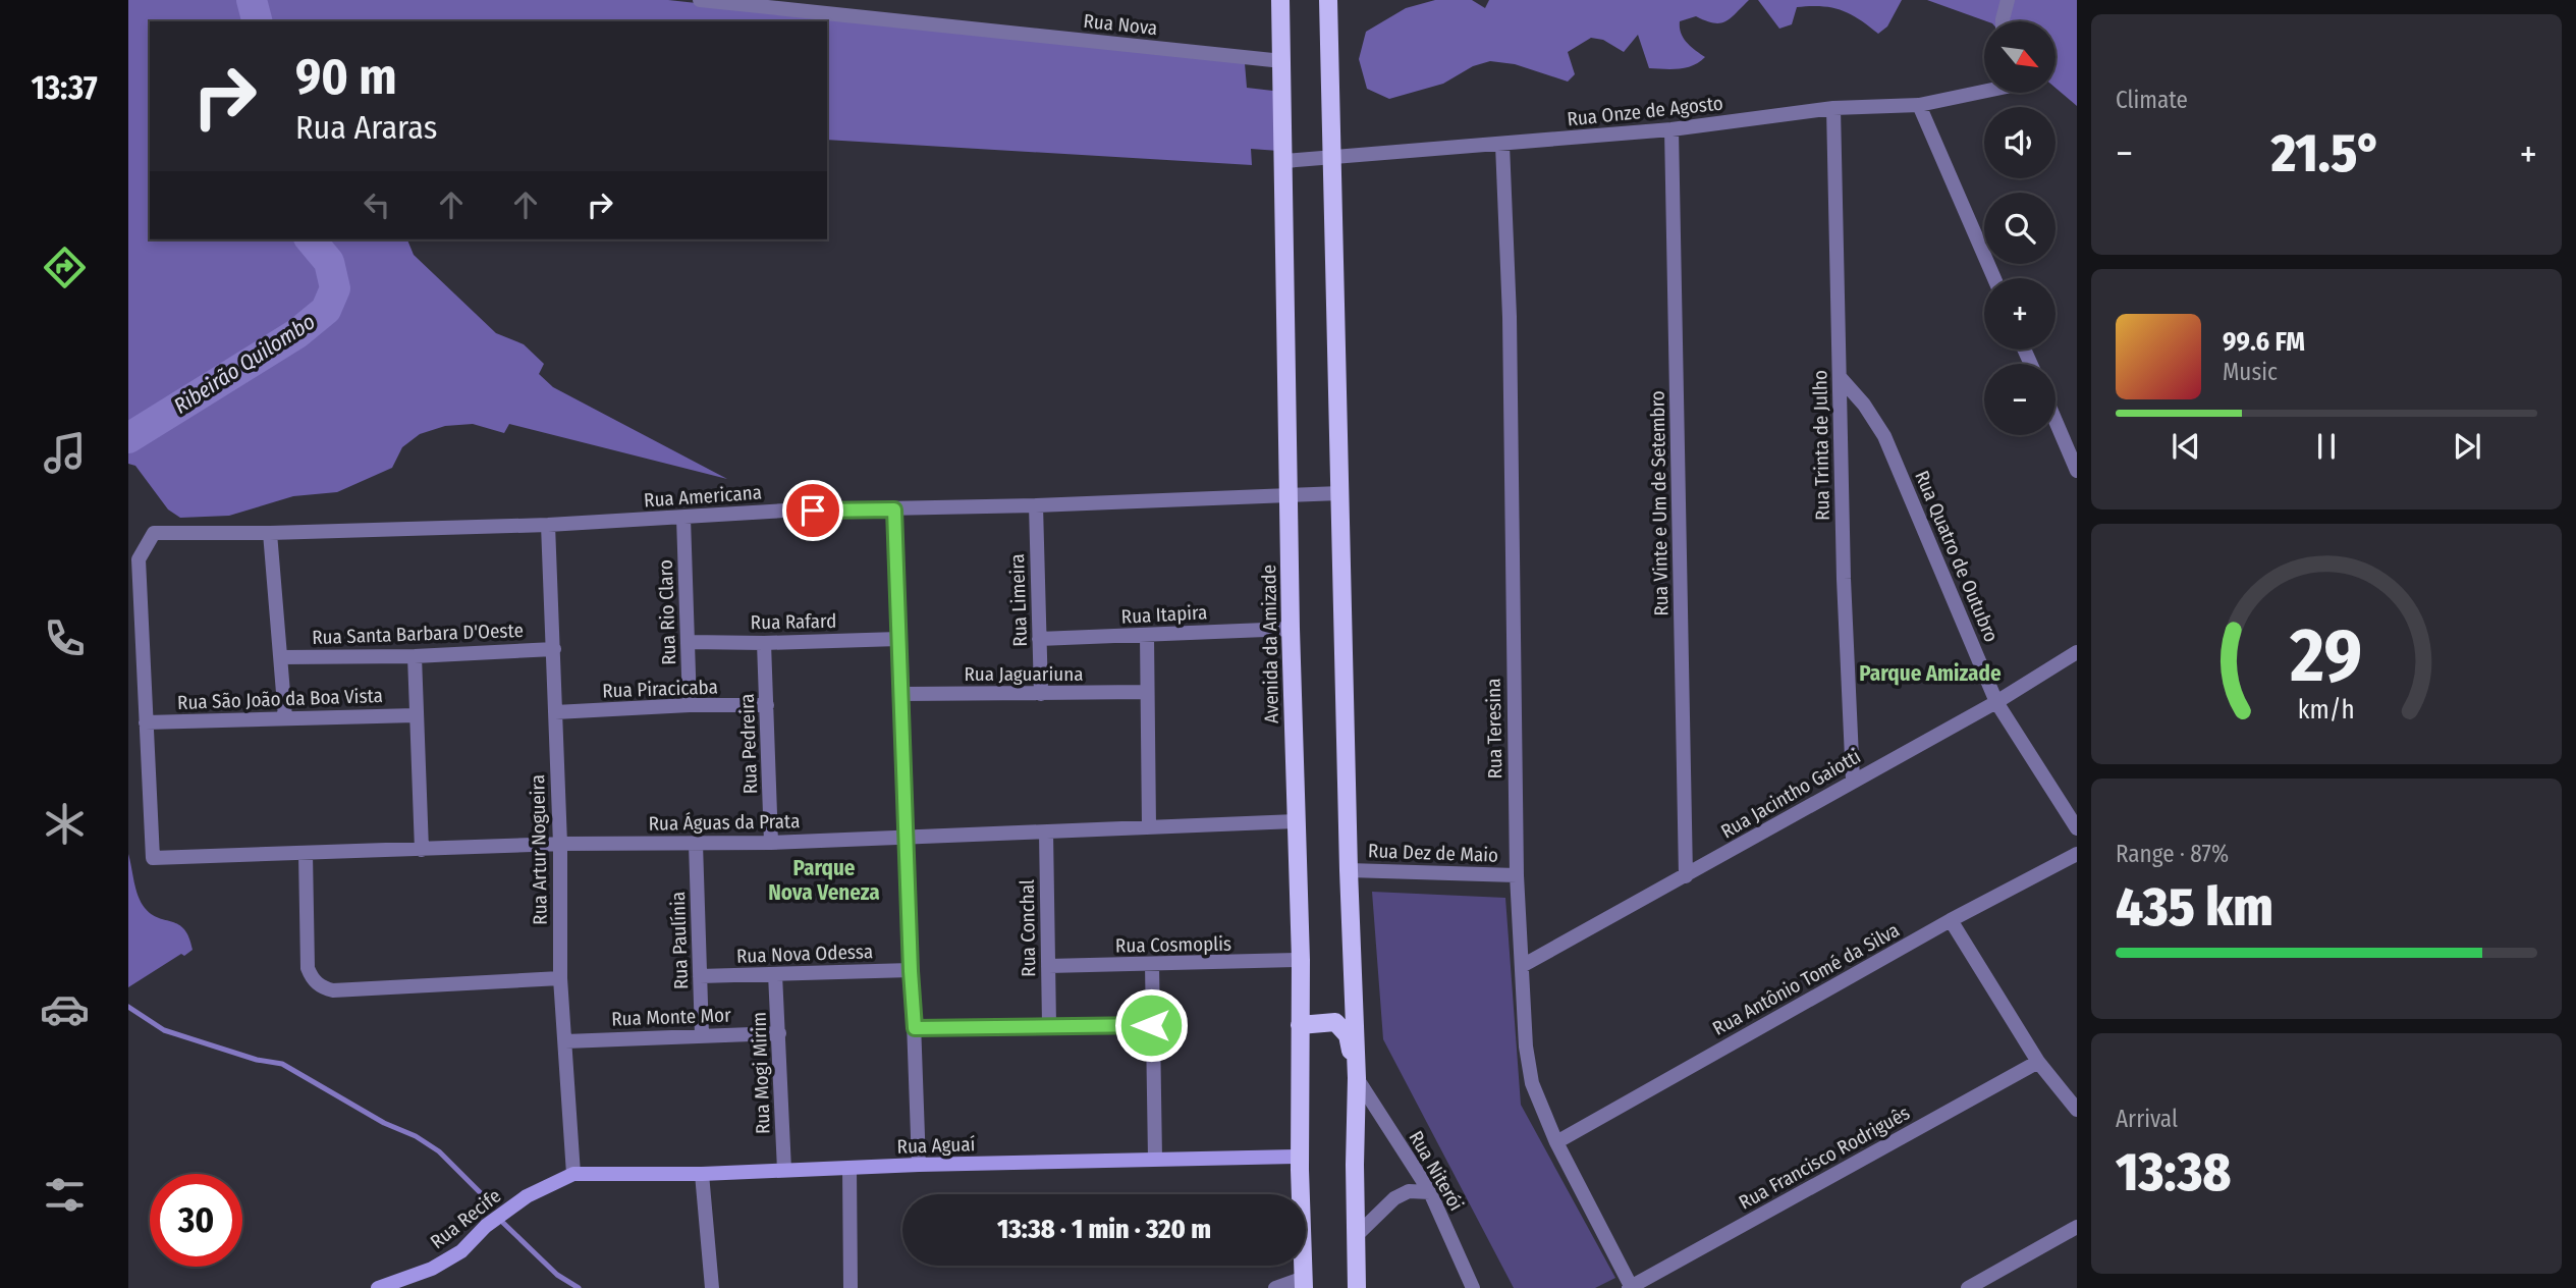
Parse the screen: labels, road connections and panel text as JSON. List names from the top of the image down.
{
  "streets": {
    "main road": ["Avenida da Amizade"],
    "street": [
      "Rua Nova",
      "Rua Onze de Agosto",
      "Rua Trinta de Julho",
      "Rua Americana",
      "Rua Vinte e Um de Setembro",
      "Rua Quatro de Outubro",
      "Rua Limeira",
      "Rua Rio Claro",
      "Rua Itapira",
      "Rua Rafard",
      "Rua Santa Barbara D'Oeste",
      "Rua Jaguariuna",
      "Rua Piracicaba",
      "Rua São João da Boa Vista",
      "Rua Teresina",
      "Rua Pedreira",
      "Rua Jacintho Gaiotti",
      "Rua Águas da Prata",
      "Rua Artur Nogueira",
      "Rua Dez de Maio",
      "Rua Conchal",
      "Rua Paulínia",
      "Rua Cosmoplis",
      "Rua Nova Odessa",
      "Rua Antônio Tomé da Silva",
      "Rua Monte Mor",
      "Rua Mogi Mirim",
      "Rua Aguaí",
      "Rua Francisco Rodriguês",
      "Rua Niterói",
      "Rua Recife"
    ]
  },
  "crossings": [
    ["Rua Nova", "Avenida da Amizade"],
    ["Rua Onze de Agosto", "Rua Trinta de Julho"],
    ["Rua Onze de Agosto", "Rua Vinte e Um de Setembro"],
    ["Rua Onze de Agosto", "Avenida da Amizade"],
    ["Rua Onze de Agosto", "Rua Teresina"],
    ["Rua Trinta de Julho", "Rua Quatro de Outubro"],
    ["Rua Trinta de Julho", "Rua Jacintho Gaiotti"],
    ["Rua Americana", "Rua Limeira"],
    ["Rua Americana", "Rua Rio Claro"],
    ["Rua Americana", "Avenida da Amizade"],
    ["Rua Americana", "Rua São João da Boa Vista"],
    ["Rua Americana", "Rua Águas da Prata"],
    ["Rua Americana", "Rua Artur Nogueira"],
    ["Rua Vinte e Um de Setembro", "Rua Jacintho Gaiotti"],
    ["Rua Quatro de Outubro", "Rua Jacintho Gaiotti"],
    ["Rua Limeira", "Rua Itapira"],
    ["Rua Limeira", "Rua Jaguariuna"],
    ["Rua Rio Claro", "Rua Rafard"],
    ["Rua Rio Claro", "Rua Piracicaba"],
    ["Rua Itapira", "Avenida da Amizade"],
    ["Rua Rafard", "Rua Pedreira"],
    ["Rua Santa Barbara D'Oeste", "Rua Artur Nogueira"],
    ["Avenida da Amizade", "Rua Águas da Prata"],
    ["Avenida da Amizade", "Rua Cosmoplis"],
    ["Avenida da Amizade", "Rua Aguaí"],
    ["Rua Piracicaba", "Rua Pedreira"],
    ["Rua Piracicaba", "Rua Artur Nogueira"],
    ["Rua São João da Boa Vista", "Rua Águas da Prata"],
    ["Rua Teresina", "Rua Jacintho Gaiotti"],
    ["Rua Teresina", "Rua Dez de Maio"],
    ["Rua Teresina", "Rua Antônio Tomé da Silva"],
    ["Rua Teresina", "Rua Francisco Rodriguês"],
    ["Rua Pedreira", "Rua Águas da Prata"],
    ["Rua Águas da Prata", "Rua Artur Nogueira"],
    ["Rua Águas da Prata", "Rua Conchal"],
    ["Rua Águas da Prata", "Rua Paulínia"],
    ["Rua Artur Nogueira", "Rua Monte Mor"],
    ["Rua Artur Nogueira", "Rua Aguaí"],
    ["Rua Artur Nogueira", "Rua Recife"],
    ["Rua Conchal", "Rua Cosmoplis"],
    ["Rua Paulínia", "Rua Nova Odessa"],
    ["Rua Paulínia", "Rua Monte Mor"],
    ["Rua Nova Odessa", "Rua Mogi Mirim"],
    ["Rua Monte Mor", "Rua Mogi Mirim"],
    ["Rua Mogi Mirim", "Rua Aguaí"],
    ["Rua Aguaí", "Rua Recife"]
  ],
  "districts": ["Parque Amizade", "Parque Nova Veneza"],
  "water": ["Ribeirão Quilombo"],
  "north": "bottom right",
  "page": {
    "tabs": "13:37",
    "tile": [
      "Climate",
      ["Range · 87%", "435 km"],
      ["Arrival", "13:38"]
    ],
    "map_buttons": ["+", "−"],
    "turn": ["90 m", "Rua Araras"],
    "heat": ["−", "21.5°", "+"],
    "song": ["99.6 FM", "Music"],
    "limit": "30",
    "trip": "13:38 · 1 min · 320 m",
    "gauge": ["29", "km/h"]
  }
}
